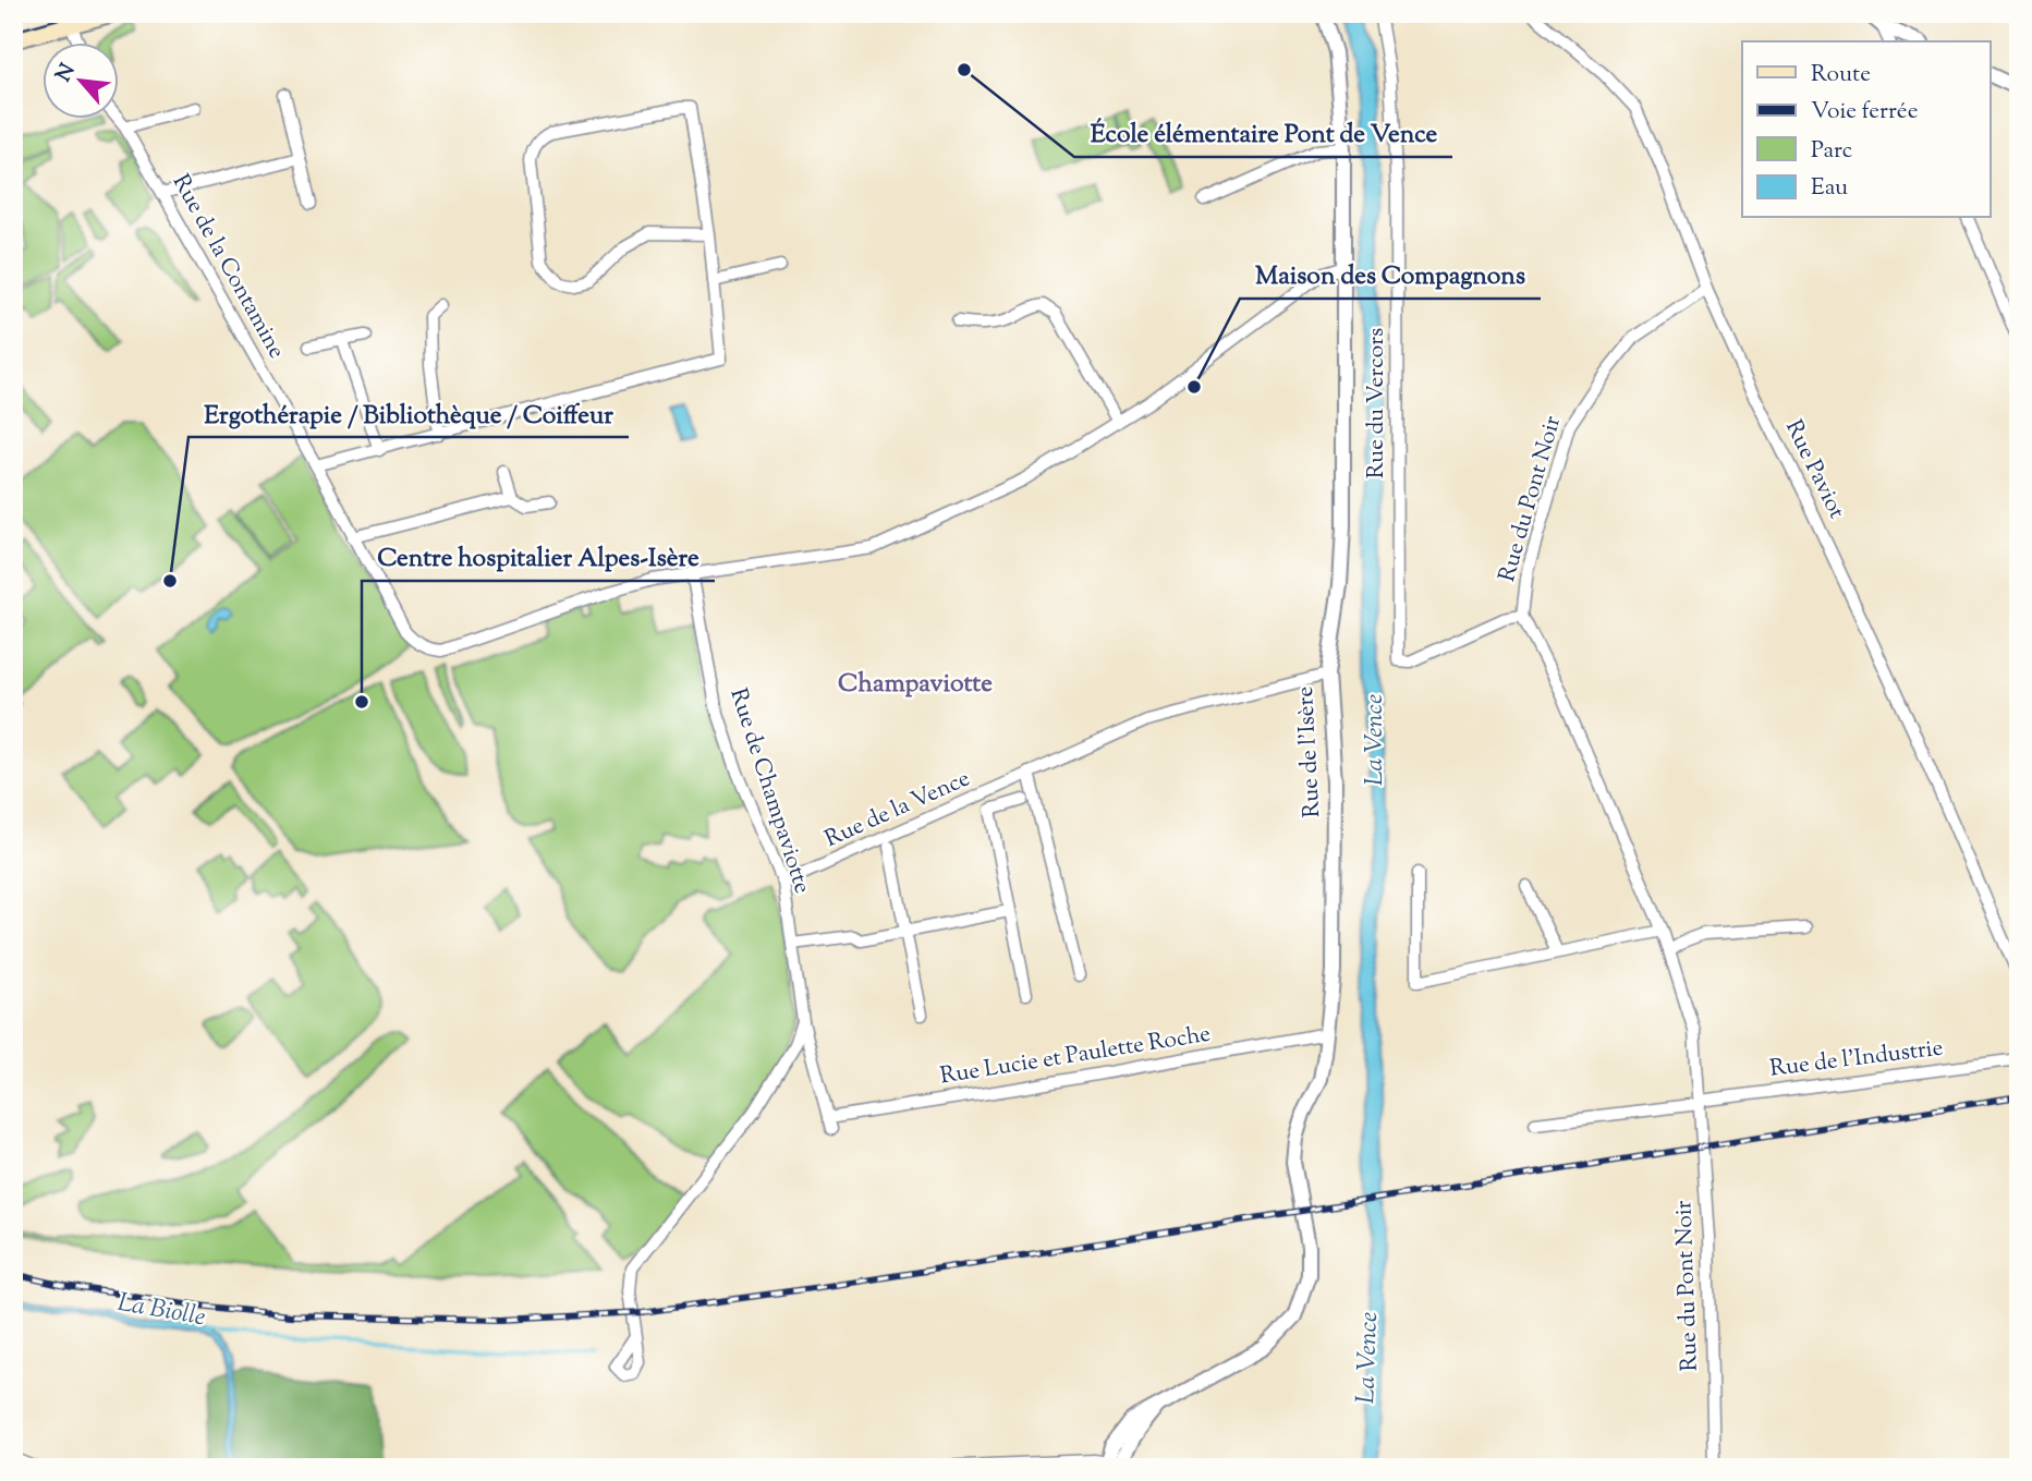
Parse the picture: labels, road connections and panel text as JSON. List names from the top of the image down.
{
  "streets": {
    "street": [
      "Rue de la Contamine",
      "Rue du Vercors",
      "Rue Paviot",
      "Rue du Pont Noir",
      "Rue de l'Isère",
      "Rue de Champaviotte",
      "Rue de la Vence",
      "Rue Lucie et Paulette Roche",
      "Rue de l'Industrie"
    ]
  },
  "crossings": [
    ["Rue de la Contamine", "Rue de Champaviotte"],
    ["Rue du Vercors", "Rue du Pont Noir"],
    ["Rue Paviot", "Rue du Pont Noir"],
    ["Rue du Pont Noir", "Rue de l'Industrie"],
    ["Rue de l'Isère", "Rue de la Vence"],
    ["Rue de l'Isère", "Rue Lucie et Paulette Roche"],
    ["Rue de Champaviotte", "Rue de la Vence"],
    ["Rue de Champaviotte", "Rue Lucie et Paulette Roche"]
  ],
  "districts": ["Champaviotte"],
  "water": ["La Vence", "La Biolle"],
  "places": [
    "École élémentaire Pont de Vence",
    "Maison des Compagnons",
    "Ergothérapie / Bibliothèque / Coiffeur",
    "Centre hospitalier Alpes-Isère"
  ],
  "legend": [
    "Route",
    "Voie ferrée",
    "Parc",
    "Eau"
  ],
  "north": "top left"
}
